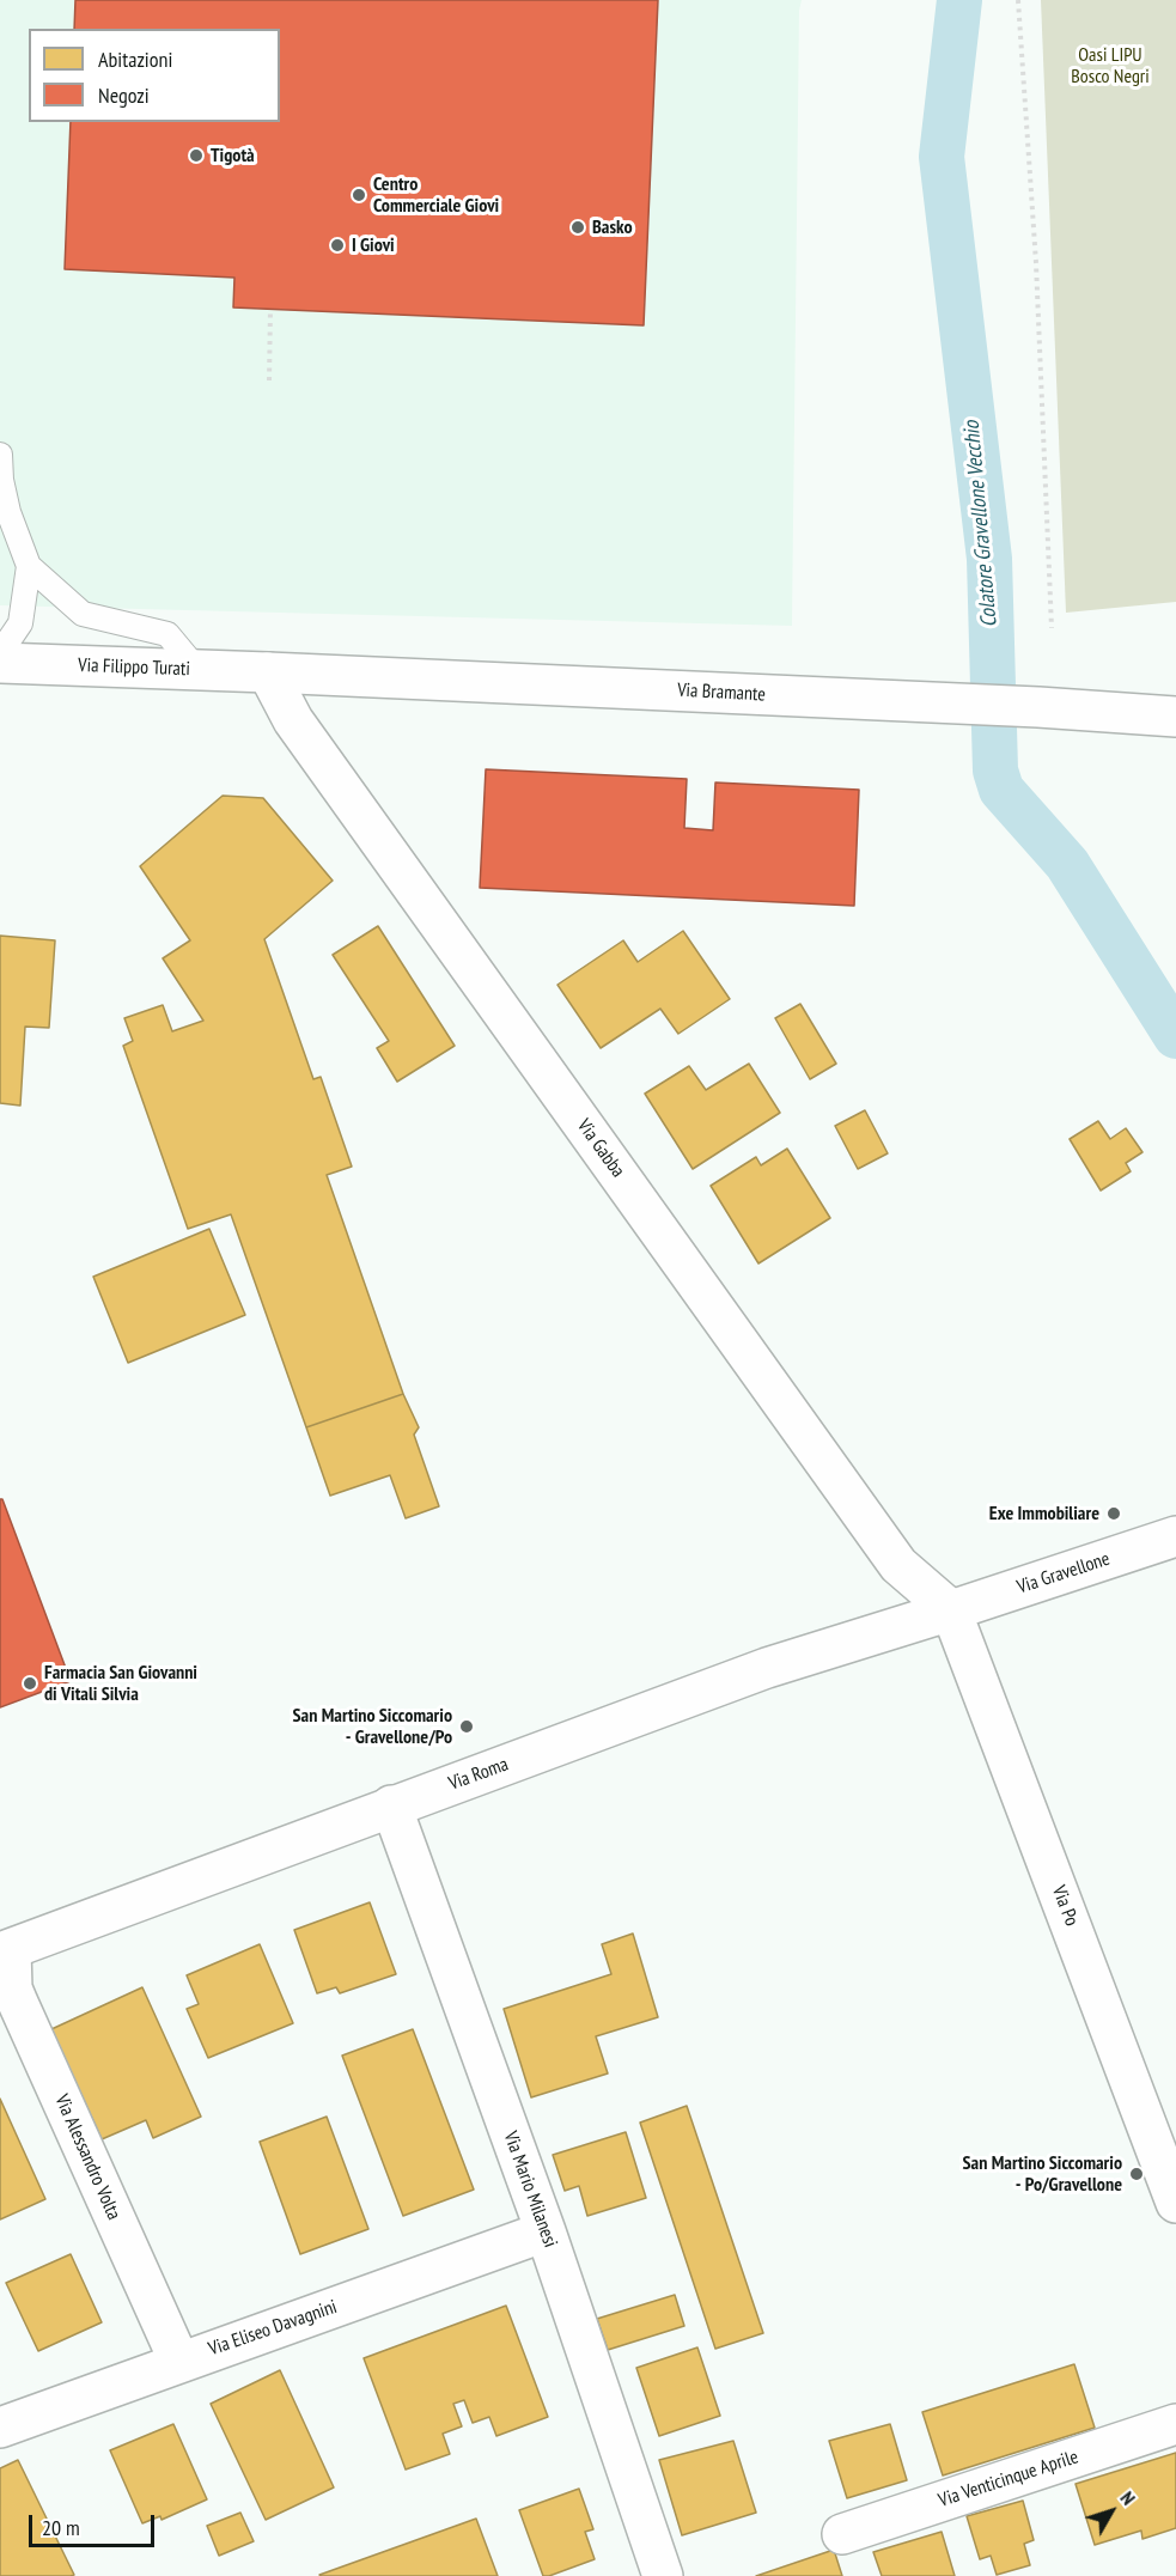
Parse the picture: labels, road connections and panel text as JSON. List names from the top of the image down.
{
  "streets": {
    "street": [
      "Via Filippo Turati",
      "Via Bramante",
      "Via Gabba",
      "Via Gravellone",
      "Via Roma",
      "Via Po",
      "Via Alessandro Volta",
      "Via Mario Milanesi",
      "Via Eliseo Davagnini",
      "Via Venticinque Aprile"
    ]
  },
  "crossings": [
    ["Via Filippo Turati", "Via Bramante"],
    ["Via Filippo Turati", "Via Gabba"],
    ["Via Bramante", "Via Gabba"],
    ["Via Gabba", "Via Gravellone"],
    ["Via Gabba", "Via Roma"],
    ["Via Gabba", "Via Po"],
    ["Via Gravellone", "Via Roma"],
    ["Via Gravellone", "Via Po"],
    ["Via Roma", "Via Po"],
    ["Via Roma", "Via Alessandro Volta"],
    ["Via Roma", "Via Mario Milanesi"],
    ["Via Alessandro Volta", "Via Eliseo Davagnini"],
    ["Via Mario Milanesi", "Via Eliseo Davagnini"]
  ],
  "water": ["Colatore Gravellone Vecchio"],
  "parks": ["Oasi LIPU Bosco Negri"],
  "places": [
    "Tigotà",
    "Centro Commerciale Giovi",
    "Basko",
    "I Giovi",
    "Exe Immobiliare",
    "Farmacia San Giovanni di Vitali Silvia",
    "San Martino Siccomario - Gravellone/Po",
    "San Martino Siccomario - Po/Gravellone"
  ],
  "legend": ["Abitazioni", "Negozi"],
  "scale_bar": "20 m",
  "north": "top right"
}
